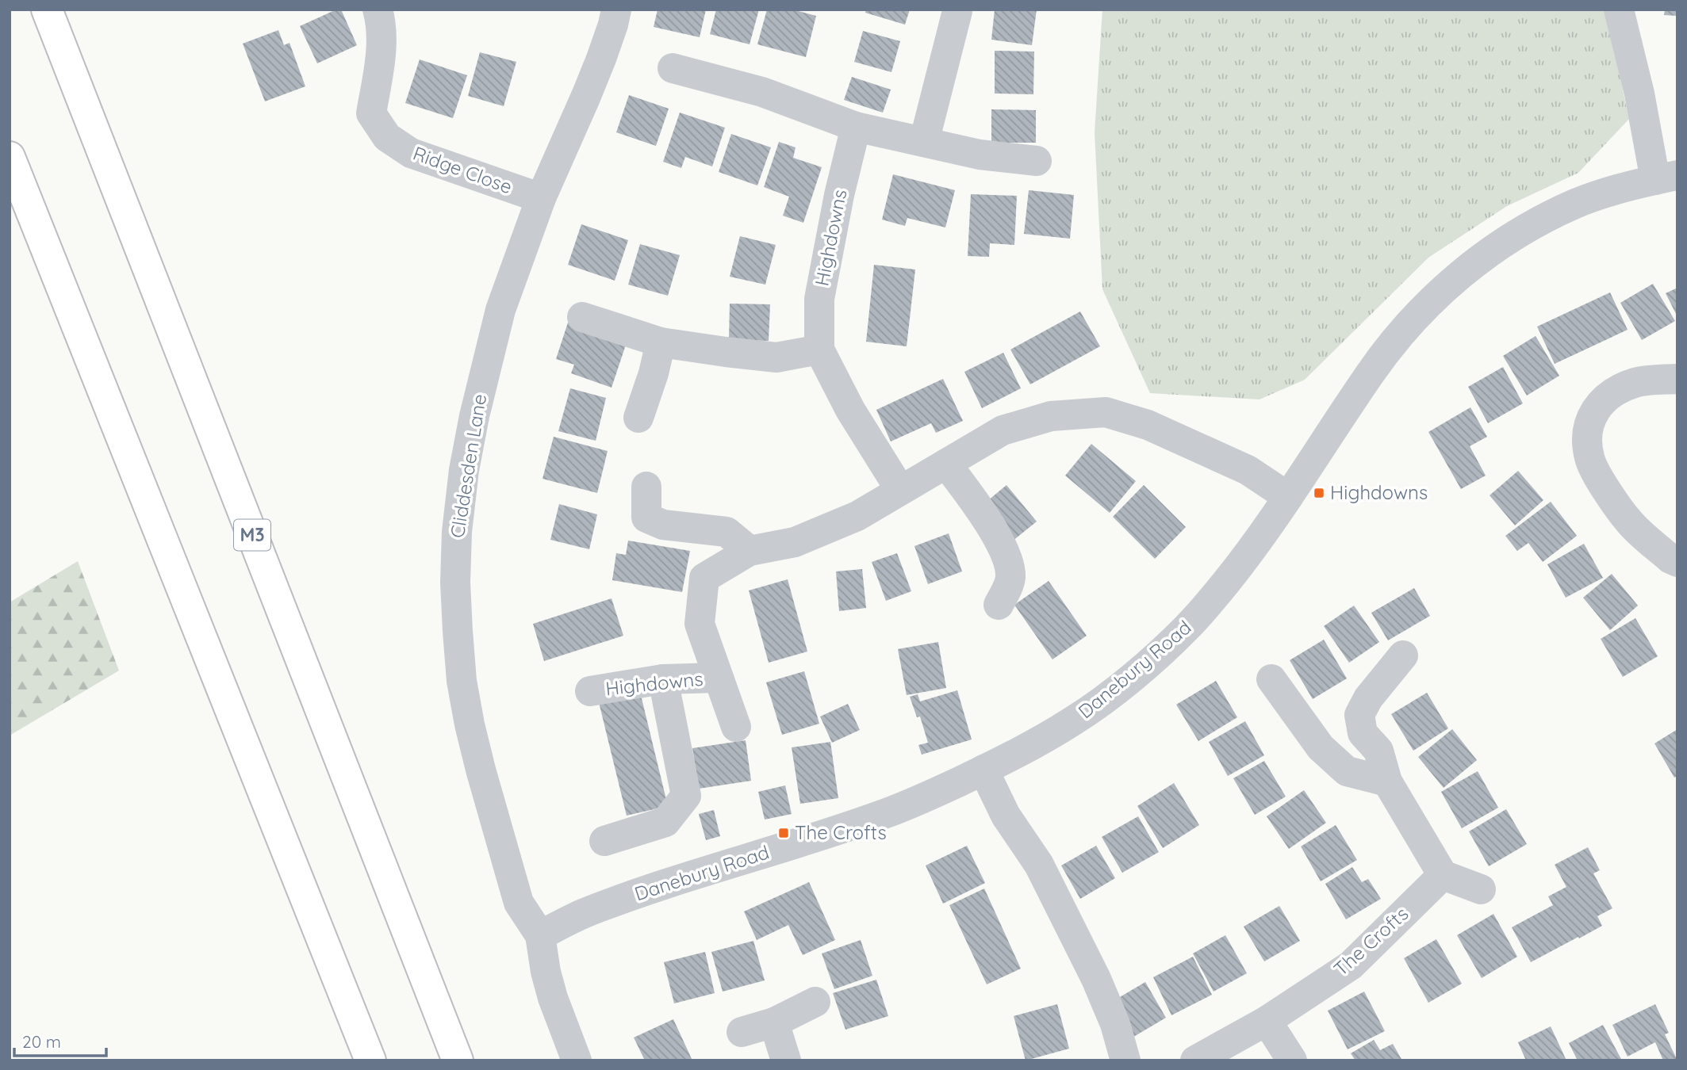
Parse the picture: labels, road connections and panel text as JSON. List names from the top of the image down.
{
  "streets": {
    "highway": ["M3"],
    "street": [
      "Ridge Close",
      "Highdowns",
      "Cliddesden Lane",
      "Danebury Road",
      "The Crofts"
    ]
  },
  "crossings": [
    ["Ridge Close", "Cliddesden Lane"],
    ["Highdowns", "Danebury Road"],
    ["Cliddesden Lane", "Danebury Road"]
  ],
  "places": {
    "transit": ["Highdowns", "The Crofts"]
  },
  "scale_bar": "20 m"
}
